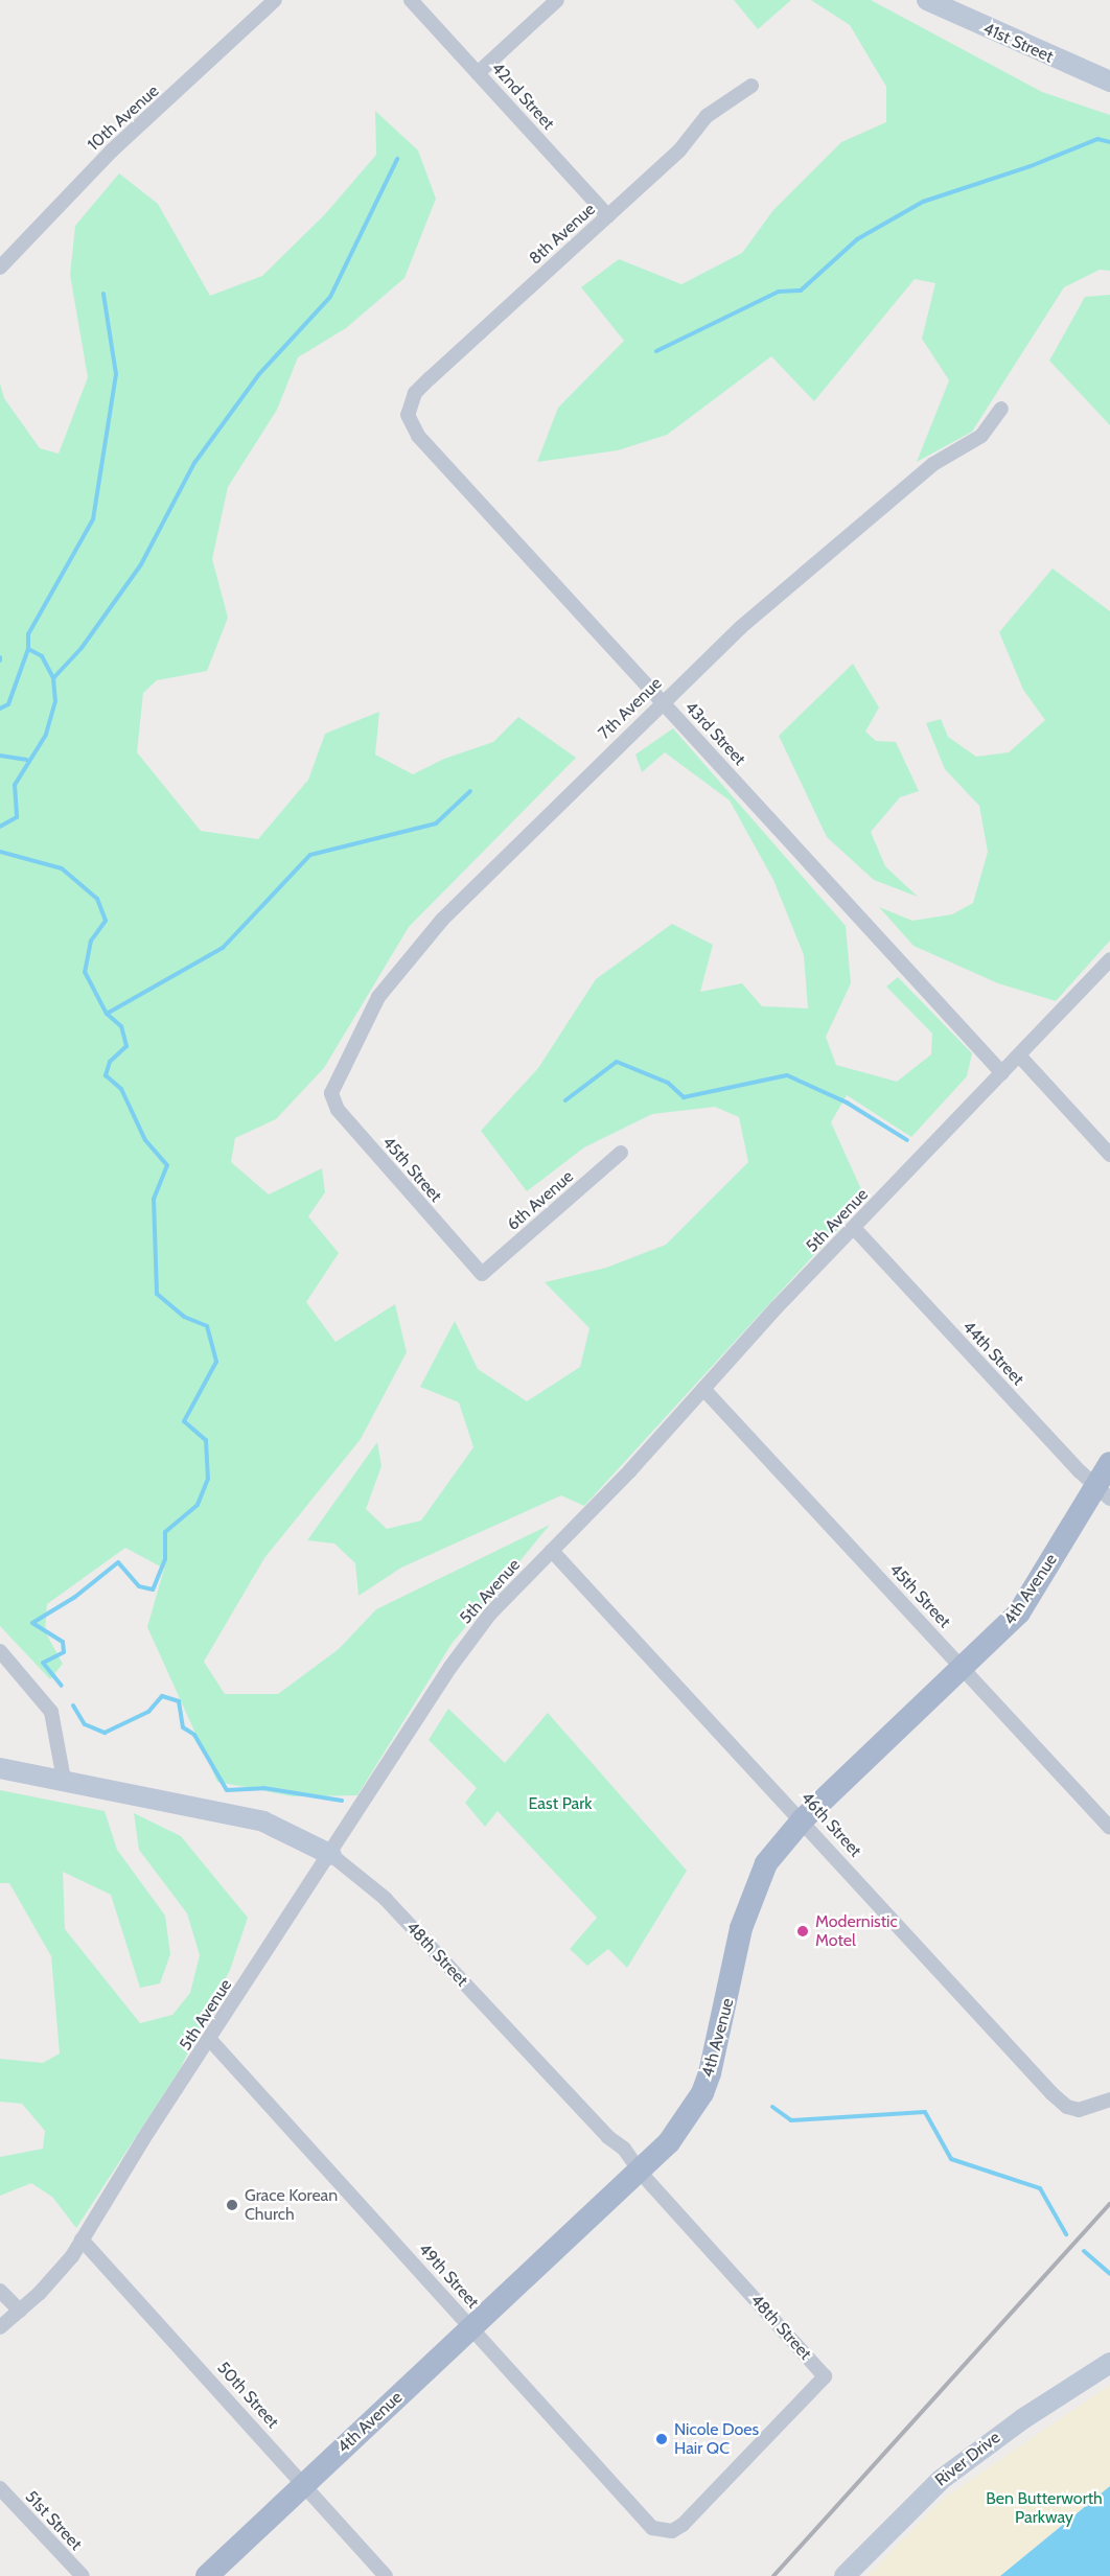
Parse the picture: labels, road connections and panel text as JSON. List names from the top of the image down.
{
  "streets": {
    "main road": ["4th Avenue"],
    "street": [
      "41st Street",
      "42nd Street",
      "10th Avenue",
      "8th Avenue",
      "7th Avenue",
      "43rd Street",
      "45th Street",
      "6th Avenue",
      "5th Avenue",
      "44th Street",
      "46th Street",
      "48th Street",
      "49th Street",
      "50th Street",
      "River Drive",
      "51st Street"
    ]
  },
  "crossings": [
    ["42nd Street", "8th Avenue"],
    ["8th Avenue", "43rd Street"],
    ["7th Avenue", "43rd Street"],
    ["7th Avenue", "45th Street"],
    ["43rd Street", "5th Avenue"],
    ["45th Street", "6th Avenue"],
    ["45th Street", "5th Avenue"],
    ["45th Street", "4th Avenue"],
    ["5th Avenue", "44th Street"],
    ["5th Avenue", "46th Street"],
    ["5th Avenue", "48th Street"],
    ["5th Avenue", "49th Street"],
    ["5th Avenue", "50th Street"],
    ["44th Street", "4th Avenue"],
    ["4th Avenue", "46th Street"],
    ["4th Avenue", "48th Street"],
    ["4th Avenue", "49th Street"],
    ["4th Avenue", "50th Street"],
    ["48th Street", "49th Street"]
  ],
  "parks": ["East Park", "Ben Butterworth Parkway"],
  "places": ["Modernistic Motel", "Grace Korean Church", "Nicole Does Hair QC"]
}
